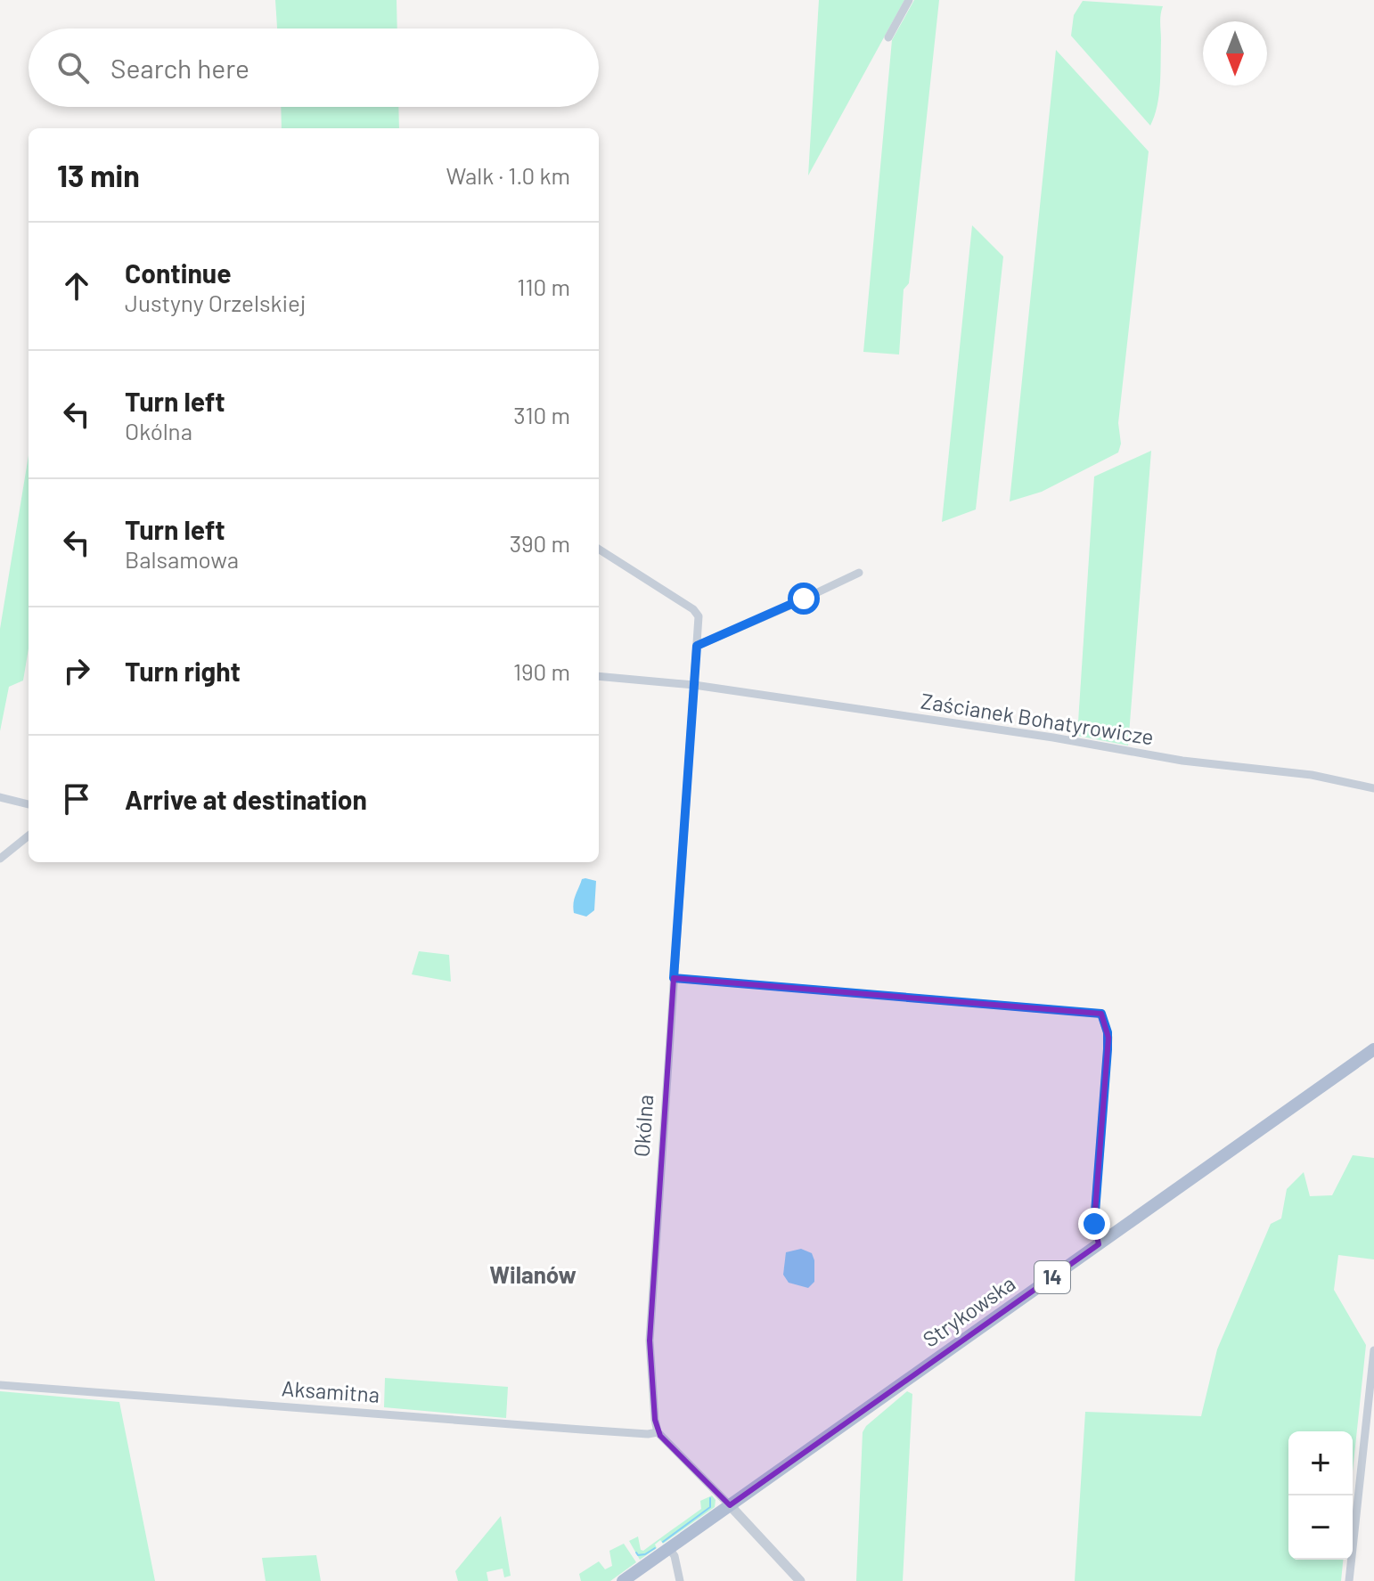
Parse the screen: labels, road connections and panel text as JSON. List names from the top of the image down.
{
  "streets": {
    "main road": ["14", "Strykowska"],
    "street": ["Zaścianek Bohatyrowicze", "Okólna", "Aksamitna"]
  },
  "crossings": [
    ["Zaścianek Bohatyrowicze", "Okólna"],
    ["Okólna", "Aksamitna"]
  ],
  "districts": ["Wilanów"],
  "north": "bottom",
  "page": {
    "search": "Search here",
    "heading": ["13 min", "Walk · 1.0 km"],
    "list": [
      ["Continue", "Justyny Orzelskiej", "110 m"],
      ["Turn left", "Okólna", "310 m"],
      ["Turn left", "Balsamowa", "390 m"],
      ["Turn right", "190 m"],
      "Arrive at destination"
    ],
    "map_buttons": ["+", "−"]
  }
}
